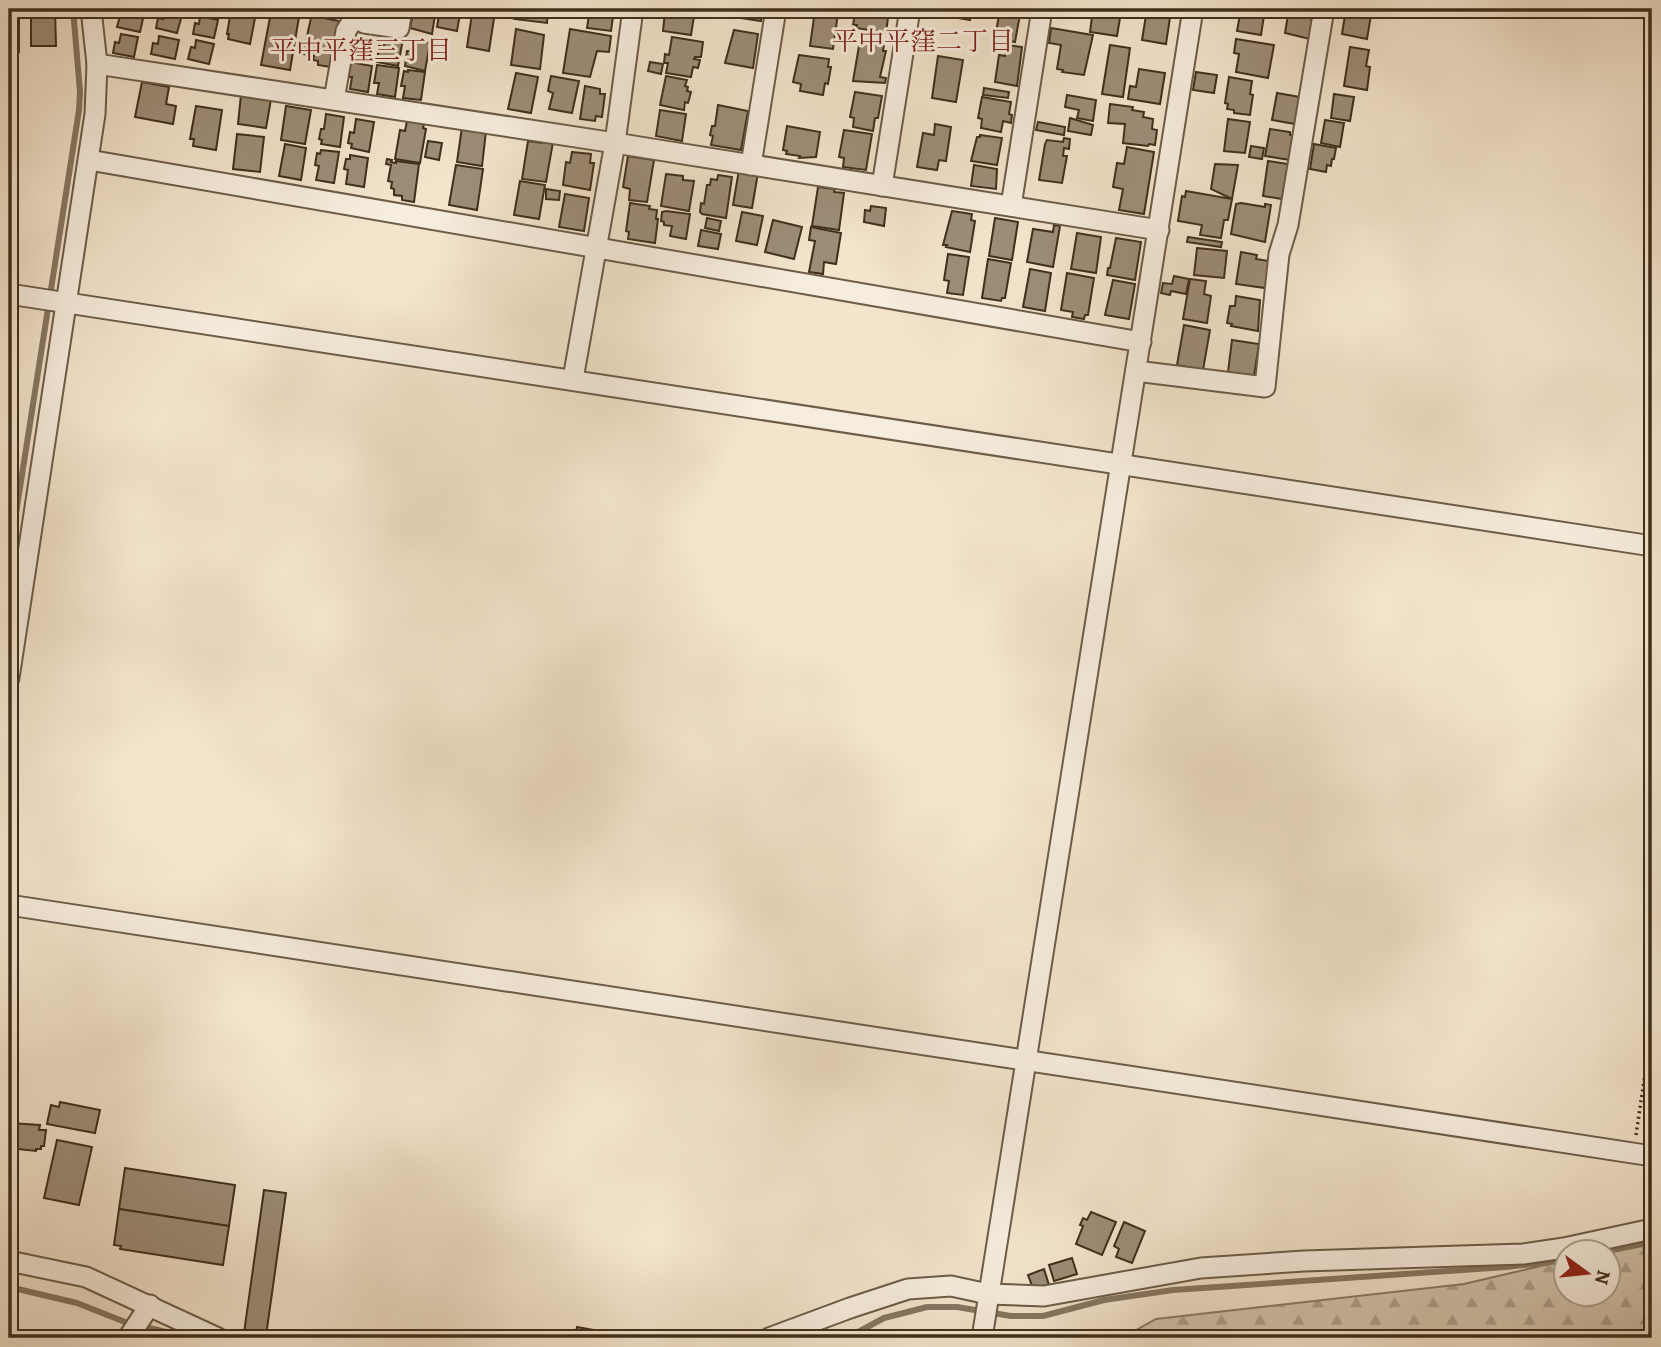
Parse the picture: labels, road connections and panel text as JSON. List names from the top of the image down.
{
  "districts": ["平中平窪二丁目", "平中平窪三丁目"],
  "north": "right"
}
